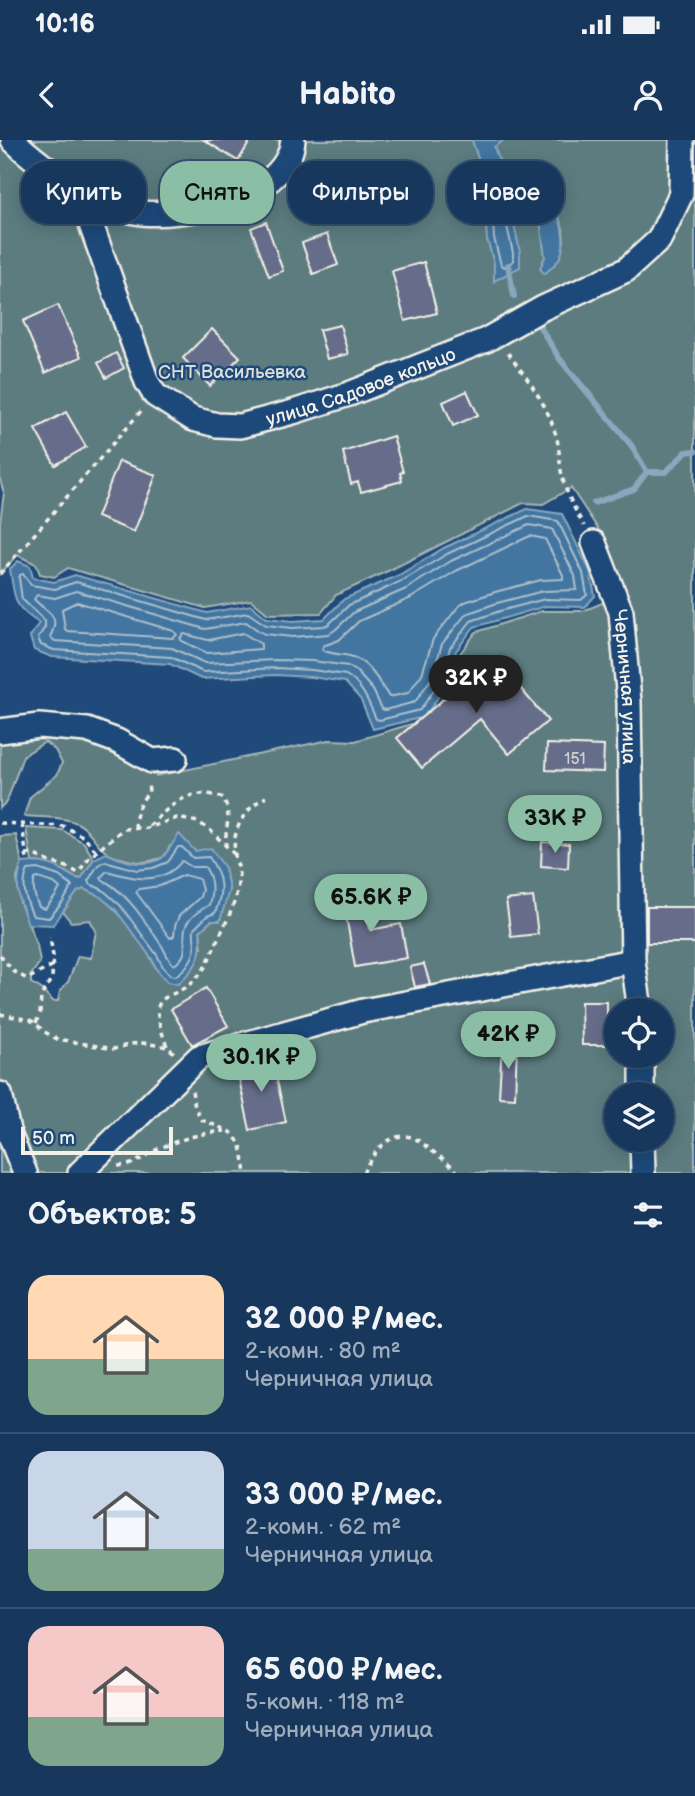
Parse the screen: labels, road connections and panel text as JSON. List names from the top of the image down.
{
  "streets": {
    "street": ["улица Садовое кольцо", "Черничная улица"]
  },
  "parks": ["СНТ Васильевка"],
  "house_numbers": ["151"],
  "scale_bar": "50 m",
  "page": {
    "status": "10:16",
    "header": "Habito",
    "chip": [
      "Купить",
      "Снять",
      "Фильтры",
      "Новое"
    ],
    "price": [
      "32K ₽",
      "33K ₽",
      "65.6K ₽",
      "42K ₽",
      "30.1K ₽"
    ],
    "scale": "50 m",
    "heading": "Объектов: 5",
    "list": [
      {
        "name": "32 000 ₽/мес.",
        "note": "2-комн. · 80 m² · Черничная улица"
      },
      {
        "name": "33 000 ₽/мес.",
        "note": "2-комн. · 62 m² · Черничная улица"
      },
      {
        "name": "65 600 ₽/мес.",
        "note": "5-комн. · 118 m² · Черничная улица"
      }
    ]
  }
}
